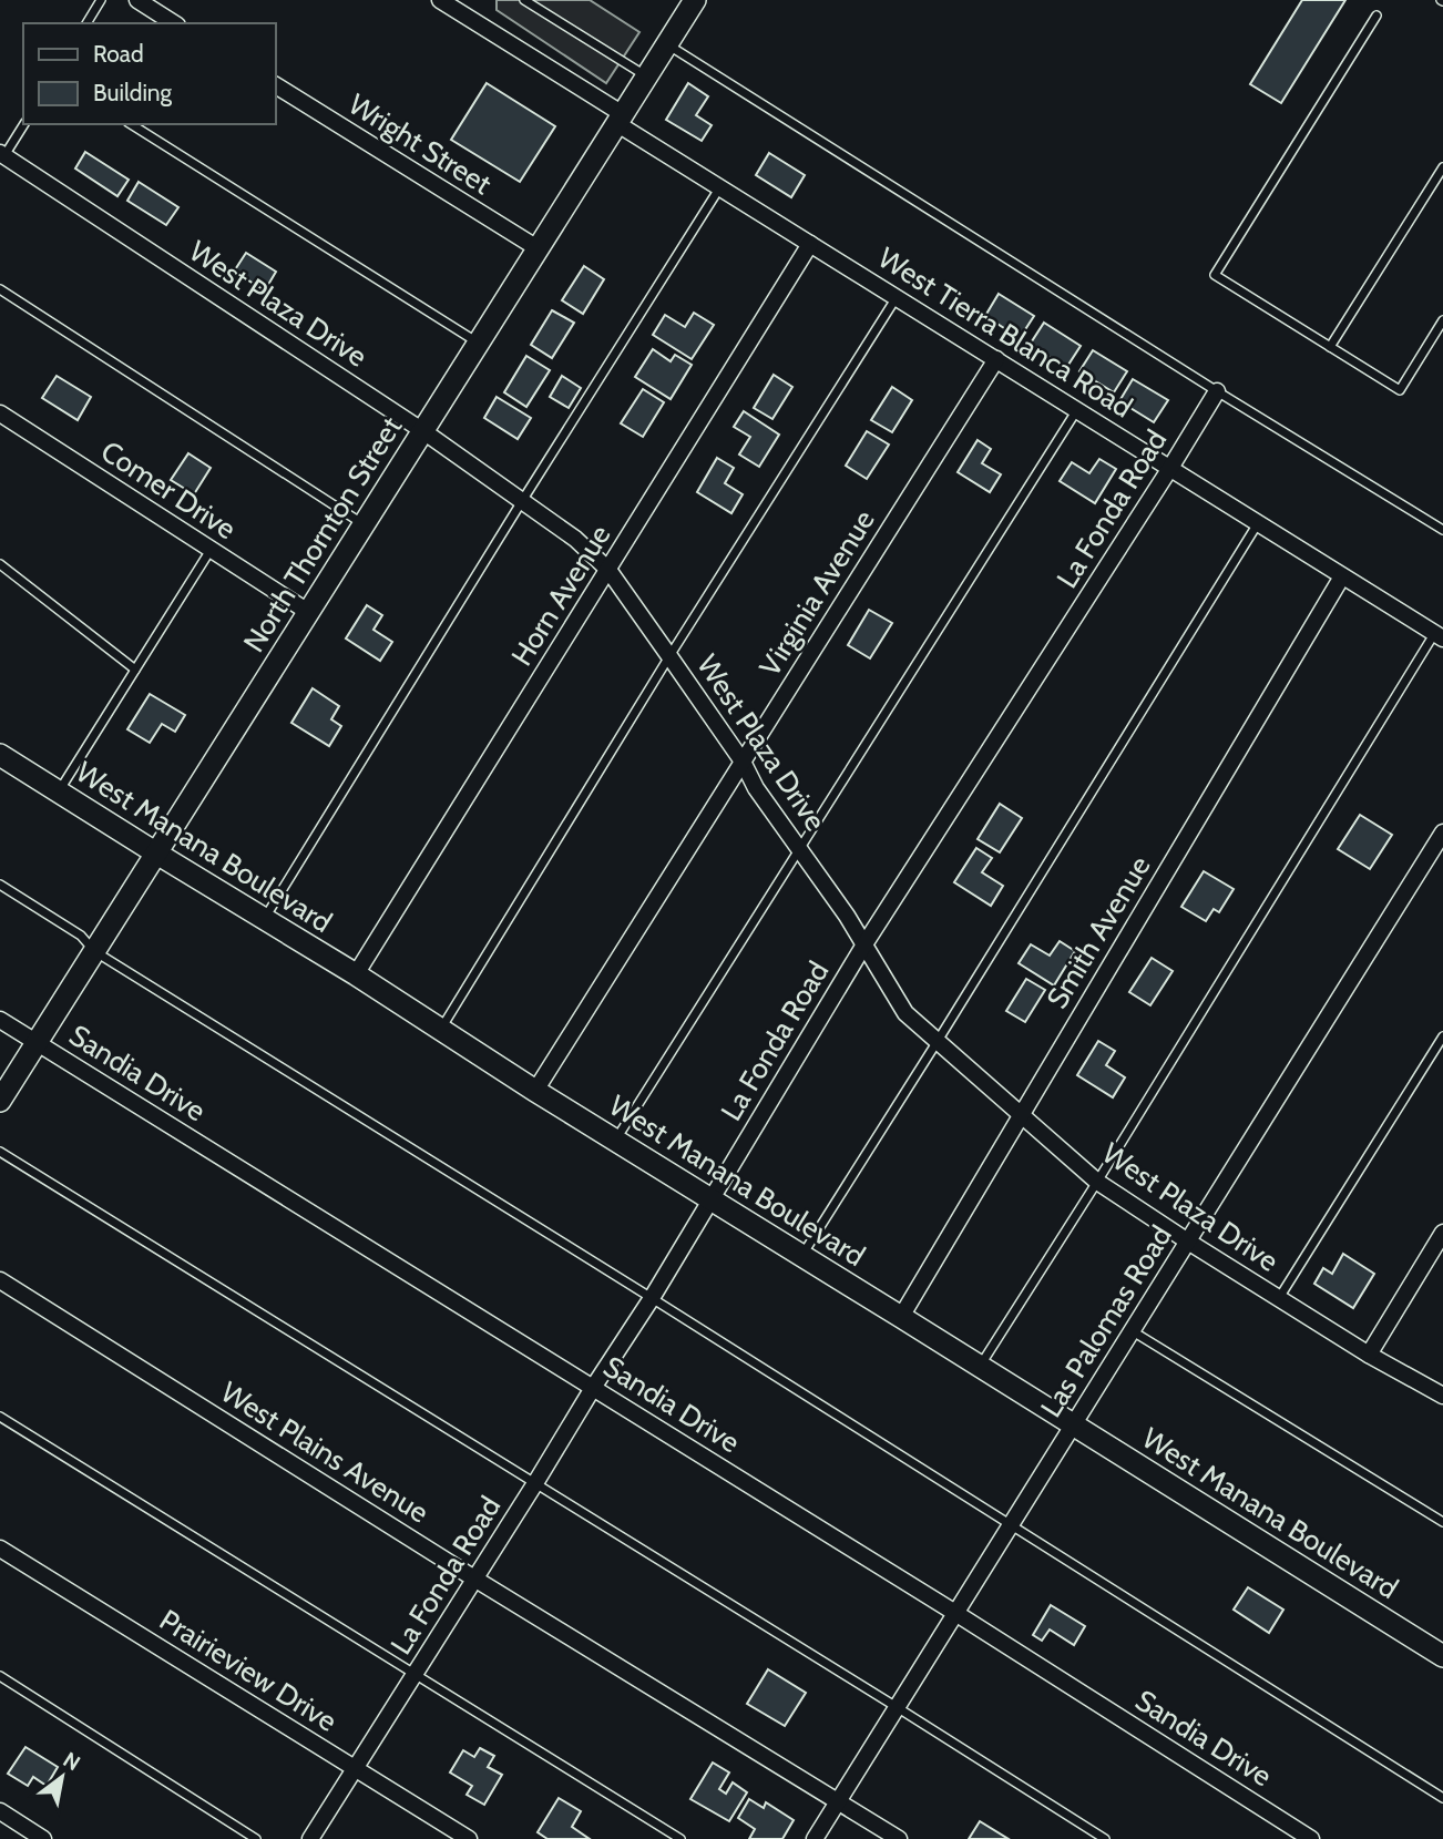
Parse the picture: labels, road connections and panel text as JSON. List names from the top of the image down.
{
  "streets": {
    "street": [
      "Wright Street",
      "West Plaza Drive",
      "West Tierra Blanca Road",
      "Comer Drive",
      "La Fonda Road",
      "North Thornton Street",
      "Virginia Avenue",
      "Horn Avenue",
      "West Manana Boulevard",
      "Smith Avenue",
      "Sandia Drive",
      "Las Palomas Road",
      "West Plains Avenue",
      "Prairieview Drive"
    ]
  },
  "crossings": [
    ["Wright Street", "North Thornton Street"],
    ["West Plaza Drive", "La Fonda Road"],
    ["West Plaza Drive", "North Thornton Street"],
    ["West Plaza Drive", "Virginia Avenue"],
    ["West Plaza Drive", "Horn Avenue"],
    ["West Plaza Drive", "Smith Avenue"],
    ["West Plaza Drive", "Las Palomas Road"],
    ["West Tierra Blanca Road", "La Fonda Road"],
    ["West Tierra Blanca Road", "North Thornton Street"],
    ["West Tierra Blanca Road", "Virginia Avenue"],
    ["West Tierra Blanca Road", "Horn Avenue"],
    ["West Tierra Blanca Road", "Smith Avenue"],
    ["Comer Drive", "North Thornton Street"],
    ["La Fonda Road", "West Manana Boulevard"],
    ["La Fonda Road", "Sandia Drive"],
    ["La Fonda Road", "West Plains Avenue"],
    ["La Fonda Road", "Prairieview Drive"],
    ["North Thornton Street", "West Manana Boulevard"],
    ["North Thornton Street", "Sandia Drive"],
    ["Virginia Avenue", "West Manana Boulevard"],
    ["Horn Avenue", "West Manana Boulevard"],
    ["West Manana Boulevard", "Smith Avenue"],
    ["West Manana Boulevard", "Las Palomas Road"],
    ["Sandia Drive", "Las Palomas Road"],
    ["Las Palomas Road", "West Plains Avenue"]
  ],
  "legend": ["Road", "Building"],
  "north": "top right"
}
